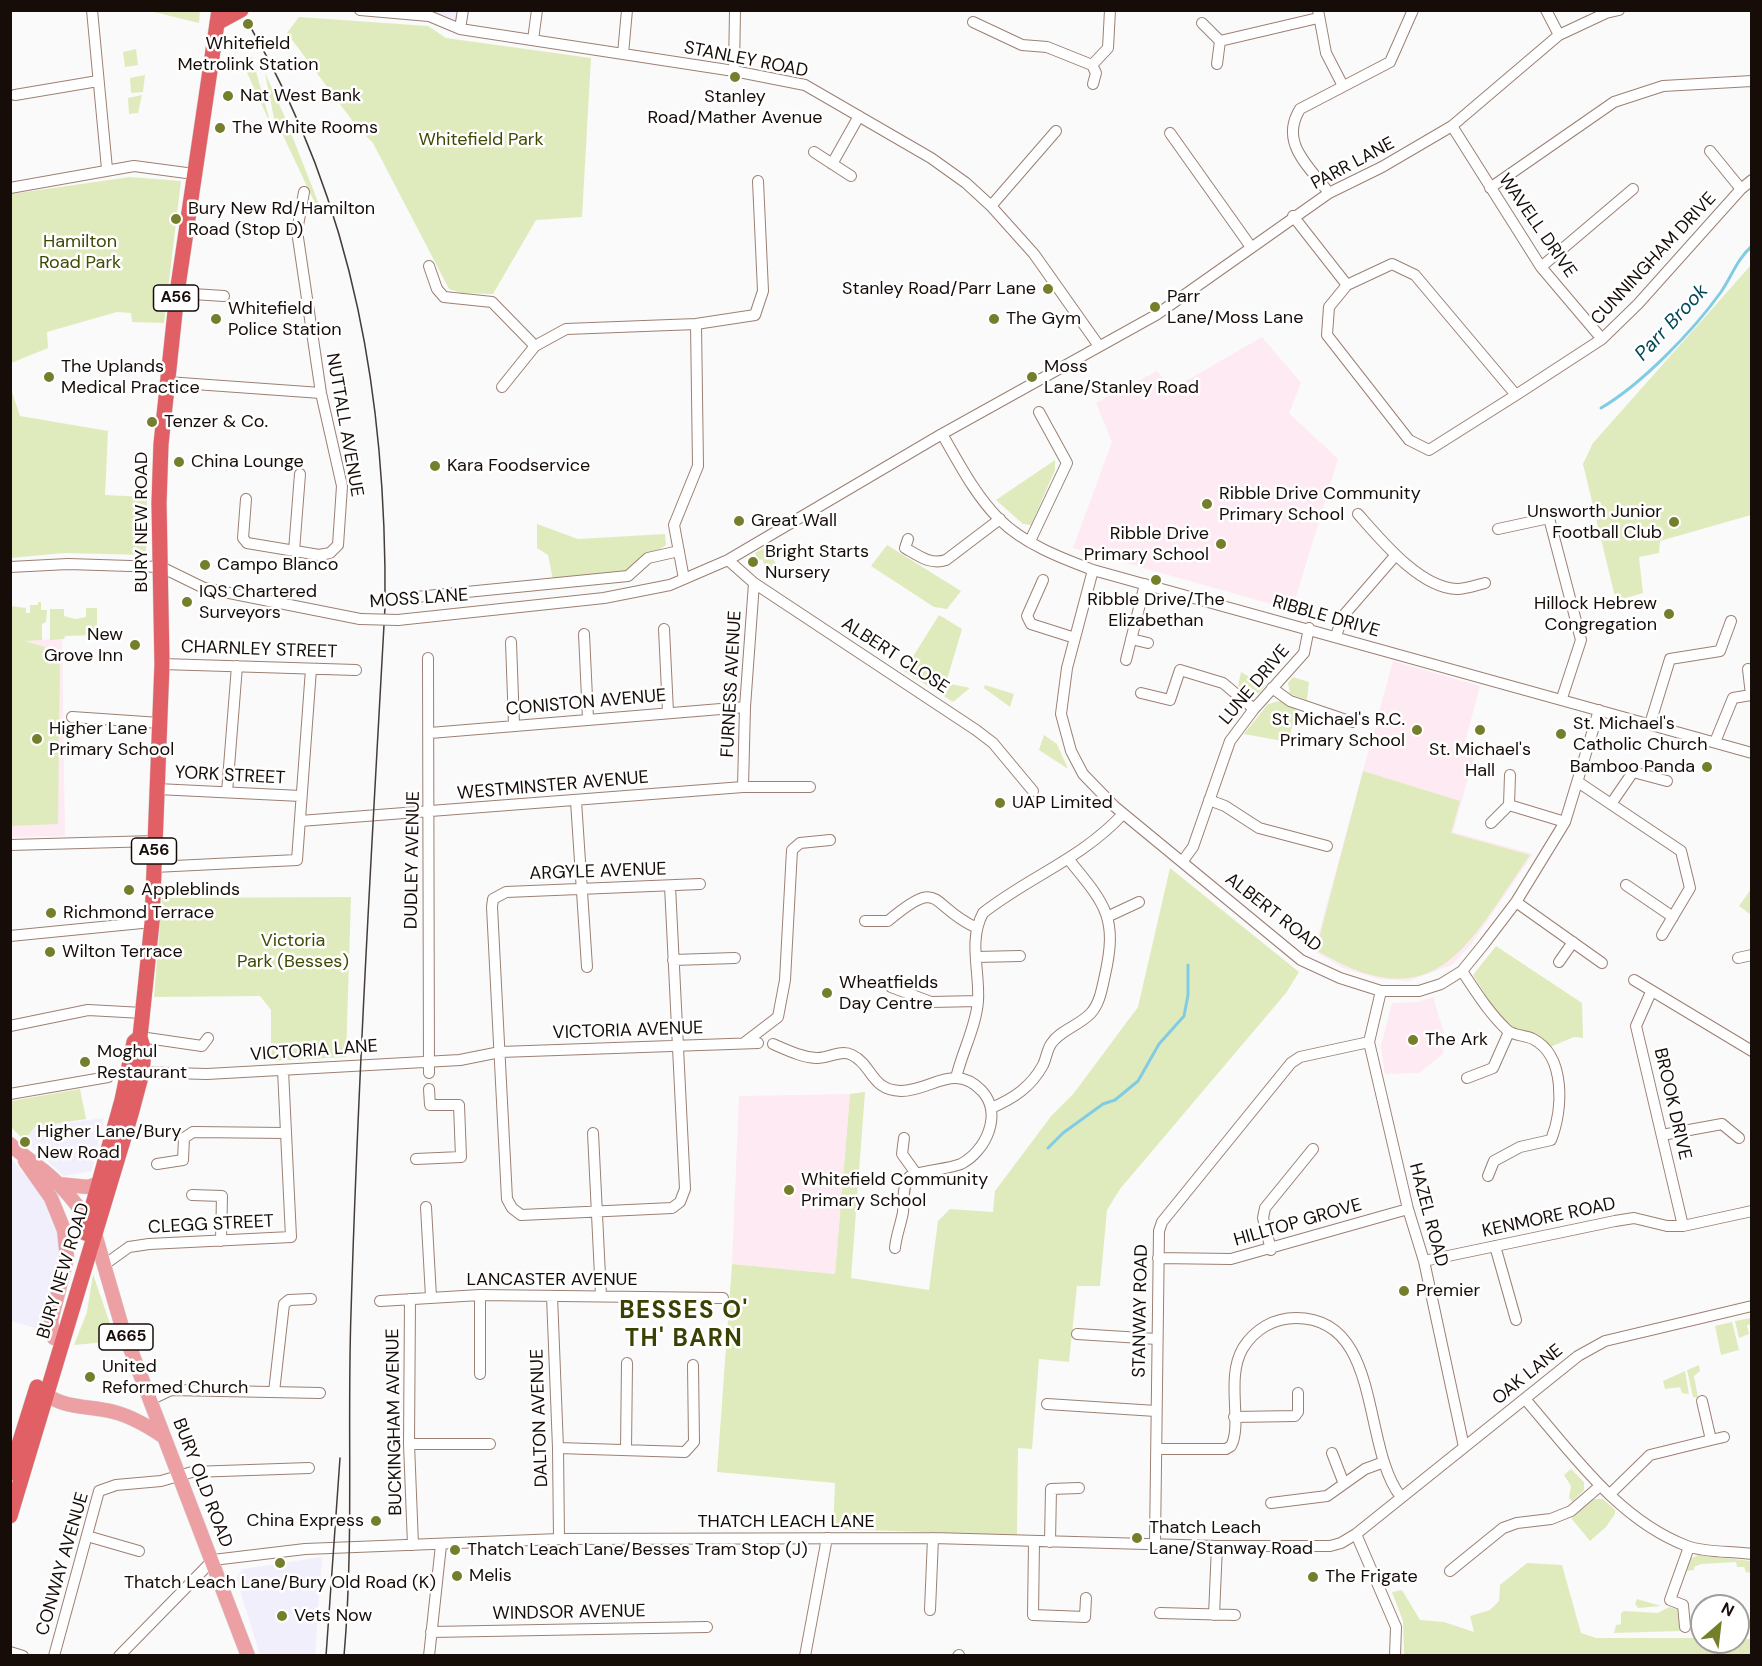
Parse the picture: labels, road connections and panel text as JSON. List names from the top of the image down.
{
  "streets": {
    "highway": ["A56", "BURY NEW ROAD"],
    "main road": ["A665", "BURY OLD ROAD"],
    "street": [
      "STANLEY ROAD",
      "PARR LANE",
      "WAVELL DRIVE",
      "CUNNINGHAM DRIVE",
      "NUTTALL AVENUE",
      "MOSS LANE",
      "RIBBLE DRIVE",
      "CHARNLEY STREET",
      "ALBERT CLOSE",
      "FURNESS AVENUE",
      "LUNE DRIVE",
      "CONISTON AVENUE",
      "YORK STREET",
      "WESTMINSTER AVENUE",
      "DUDLEY AVENUE",
      "ARGYLE AVENUE",
      "ALBERT ROAD",
      "VICTORIA AVENUE",
      "VICTORIA LANE",
      "BROOK DRIVE",
      "HAZEL ROAD",
      "KENMORE ROAD",
      "HILLTOP GROVE",
      "CLEGG STREET",
      "LANCASTER AVENUE",
      "STANWAY ROAD",
      "OAK LANE",
      "DALTON AVENUE",
      "BUCKINGHAM AVENUE",
      "THATCH LEACH LANE",
      "CONWAY AVENUE",
      "WINDSOR AVENUE"
    ]
  },
  "crossings": [
    ["STANLEY ROAD", "PARR LANE"],
    ["PARR LANE", "WAVELL DRIVE"],
    ["PARR LANE", "MOSS LANE"],
    ["PARR LANE", "RIBBLE DRIVE"],
    ["WAVELL DRIVE", "CUNNINGHAM DRIVE"],
    ["BURY NEW ROAD", "MOSS LANE"],
    ["BURY NEW ROAD", "CHARNLEY STREET"],
    ["BURY NEW ROAD", "YORK STREET"],
    ["BURY NEW ROAD", "VICTORIA LANE"],
    ["BURY NEW ROAD", "A665"],
    ["BURY NEW ROAD", "BURY OLD ROAD"],
    ["MOSS LANE", "RIBBLE DRIVE"],
    ["MOSS LANE", "ALBERT CLOSE"],
    ["RIBBLE DRIVE", "LUNE DRIVE"],
    ["RIBBLE DRIVE", "ALBERT ROAD"],
    ["ALBERT CLOSE", "FURNESS AVENUE"],
    ["FURNESS AVENUE", "CONISTON AVENUE"],
    ["FURNESS AVENUE", "WESTMINSTER AVENUE"],
    ["LUNE DRIVE", "ALBERT ROAD"],
    ["CONISTON AVENUE", "DUDLEY AVENUE"],
    ["WESTMINSTER AVENUE", "DUDLEY AVENUE"],
    ["DUDLEY AVENUE", "VICTORIA LANE"],
    ["ARGYLE AVENUE", "VICTORIA AVENUE"],
    ["ARGYLE AVENUE", "VICTORIA LANE"],
    ["ALBERT ROAD", "HAZEL ROAD"],
    ["VICTORIA AVENUE", "VICTORIA LANE"],
    ["BROOK DRIVE", "KENMORE ROAD"],
    ["HAZEL ROAD", "KENMORE ROAD"],
    ["HAZEL ROAD", "HILLTOP GROVE"],
    ["HAZEL ROAD", "STANWAY ROAD"],
    ["HAZEL ROAD", "OAK LANE"],
    ["HILLTOP GROVE", "STANWAY ROAD"],
    ["CLEGG STREET", "BURY OLD ROAD"],
    ["LANCASTER AVENUE", "DALTON AVENUE"],
    ["LANCASTER AVENUE", "BUCKINGHAM AVENUE"],
    ["STANWAY ROAD", "THATCH LEACH LANE"],
    ["A665", "BURY OLD ROAD"],
    ["OAK LANE", "THATCH LEACH LANE"],
    ["DALTON AVENUE", "THATCH LEACH LANE"],
    ["BUCKINGHAM AVENUE", "THATCH LEACH LANE"],
    ["BURY OLD ROAD", "THATCH LEACH LANE"],
    ["BURY OLD ROAD", "CONWAY AVENUE"]
  ],
  "districts": ["BESSES O' TH' BARN"],
  "water": ["Parr Brook"],
  "parks": ["Whitefield Park", "Hamilton Road Park", "Victoria Park (Besses)"],
  "places": [
    "Whitefield Metrolink Station",
    "Stanley Road/Mather Avenue",
    "Nat West Bank",
    "The White Rooms",
    "Bury New Rd/Hamilton Road (Stop D)",
    "Stanley Road/Parr Lane",
    "Parr Lane/Moss Lane",
    "Whitefield Police Station",
    "The Gym",
    "The Uplands Medical Practice",
    "Moss Lane/Stanley Road",
    "Tenzer & Co.",
    "China Lounge",
    "Kara Foodservice",
    "Ribble Drive Community Primary School",
    "Great Wall",
    "Unsworth Junior Football Club",
    "Ribble Drive Primary School",
    "Bright Starts Nursery",
    "Campo Blanco",
    "Ribble Drive/The Elizabethan",
    "IQS Chartered Surveyors",
    "Hillock Hebrew Congregation",
    "New Grove Inn",
    "St Michael's R.C. Primary School",
    "St. Michael's Hall",
    "St. Michael's Catholic Church",
    "Higher Lane Primary School",
    "Bamboo Panda",
    "UAP Limited",
    "Appleblinds",
    "Richmond Terrace",
    "Wilton Terrace",
    "Wheatfields Day Centre",
    "The Ark",
    "Moghul Restaurant",
    "Higher Lane/Bury New Road",
    "Whitefield Community Primary School",
    "Premier",
    "United Reformed Church",
    "China Express",
    "Thatch Leach Lane/Stanway Road",
    "Thatch Leach Lane/Besses Tram Stop (J)",
    "Thatch Leach Lane/Bury Old Road (K)",
    "Melis",
    "The Frigate",
    "Vets Now"
  ],
  "north": "top right"
}
